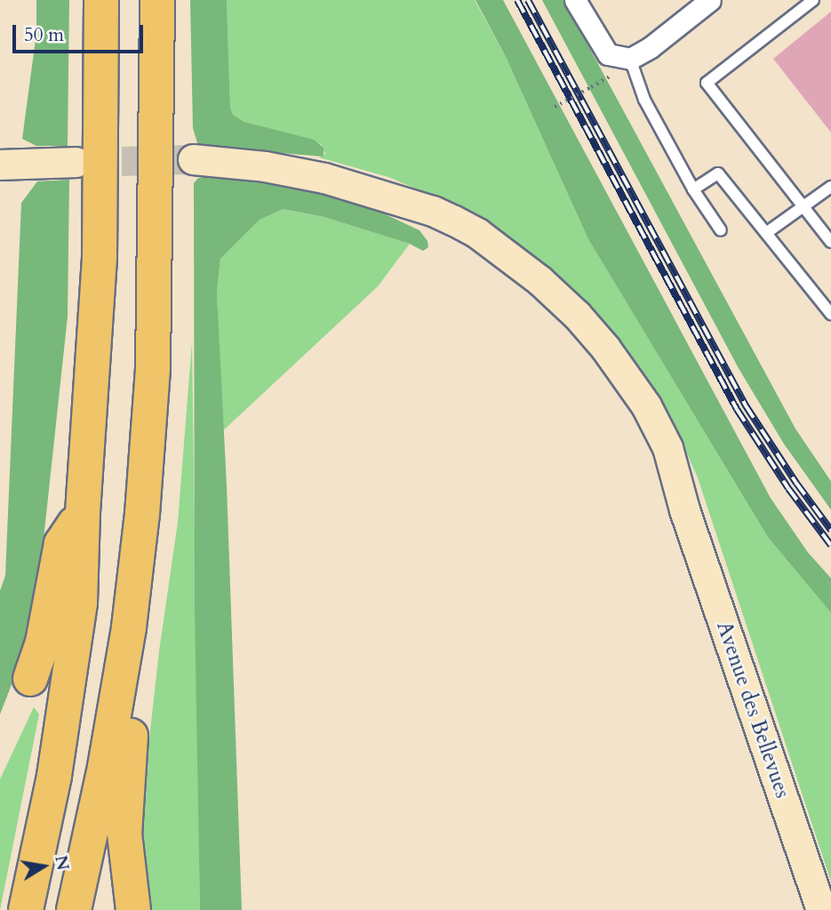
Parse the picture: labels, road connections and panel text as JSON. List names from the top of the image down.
{
  "streets": {
    "street": ["Avenue des Bellevues"]
  },
  "scale_bar": "50 m",
  "north": "right"
}
